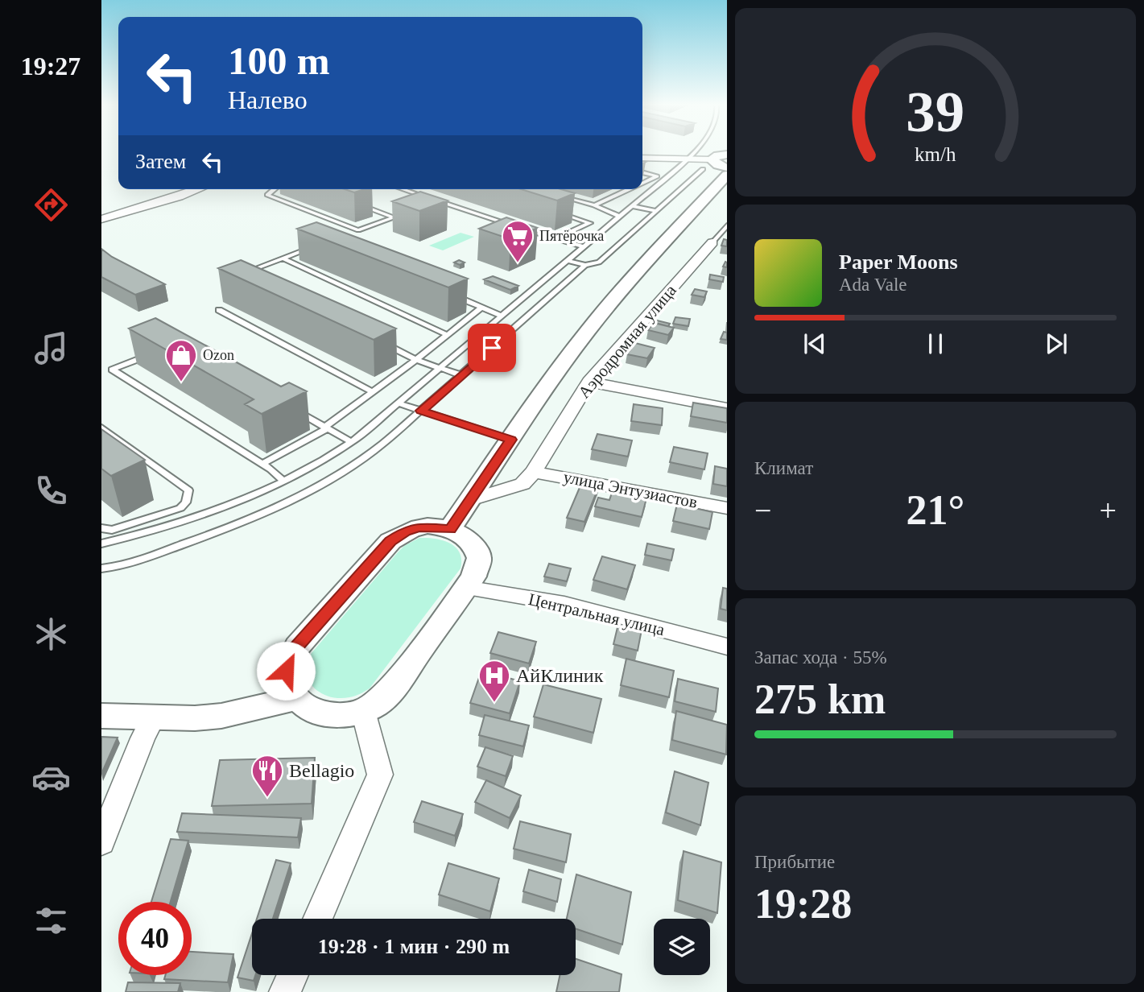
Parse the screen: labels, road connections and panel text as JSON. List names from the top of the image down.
{
  "streets": {
    "street": ["Аэродромная улица", "улица Энтузиастов", "Центральная улица"]
  },
  "crossings": [
    ["Аэродромная улица", "улица Энтузиастов"]
  ],
  "places": {
    "supermarket": ["Пятёрочка"],
    "shop": ["Ozon"],
    "hospital": ["АйКлиник"],
    "restaurant": ["Bellagio"]
  },
  "page": {
    "tabs": "19:27",
    "turn": ["100 m", "Налево"],
    "then": "Затем",
    "song": ["Paper Moons", "Ada Vale"],
    "tile": [
      "Климат",
      ["Запас хода · 55%", "275 km"],
      ["Прибытие", "19:28"]
    ],
    "heat": ["−", "21°", "+"],
    "limit": "40",
    "trip": "19:28 · 1 мин · 290 m",
    "gauge": ["39", "km/h"]
  }
}
